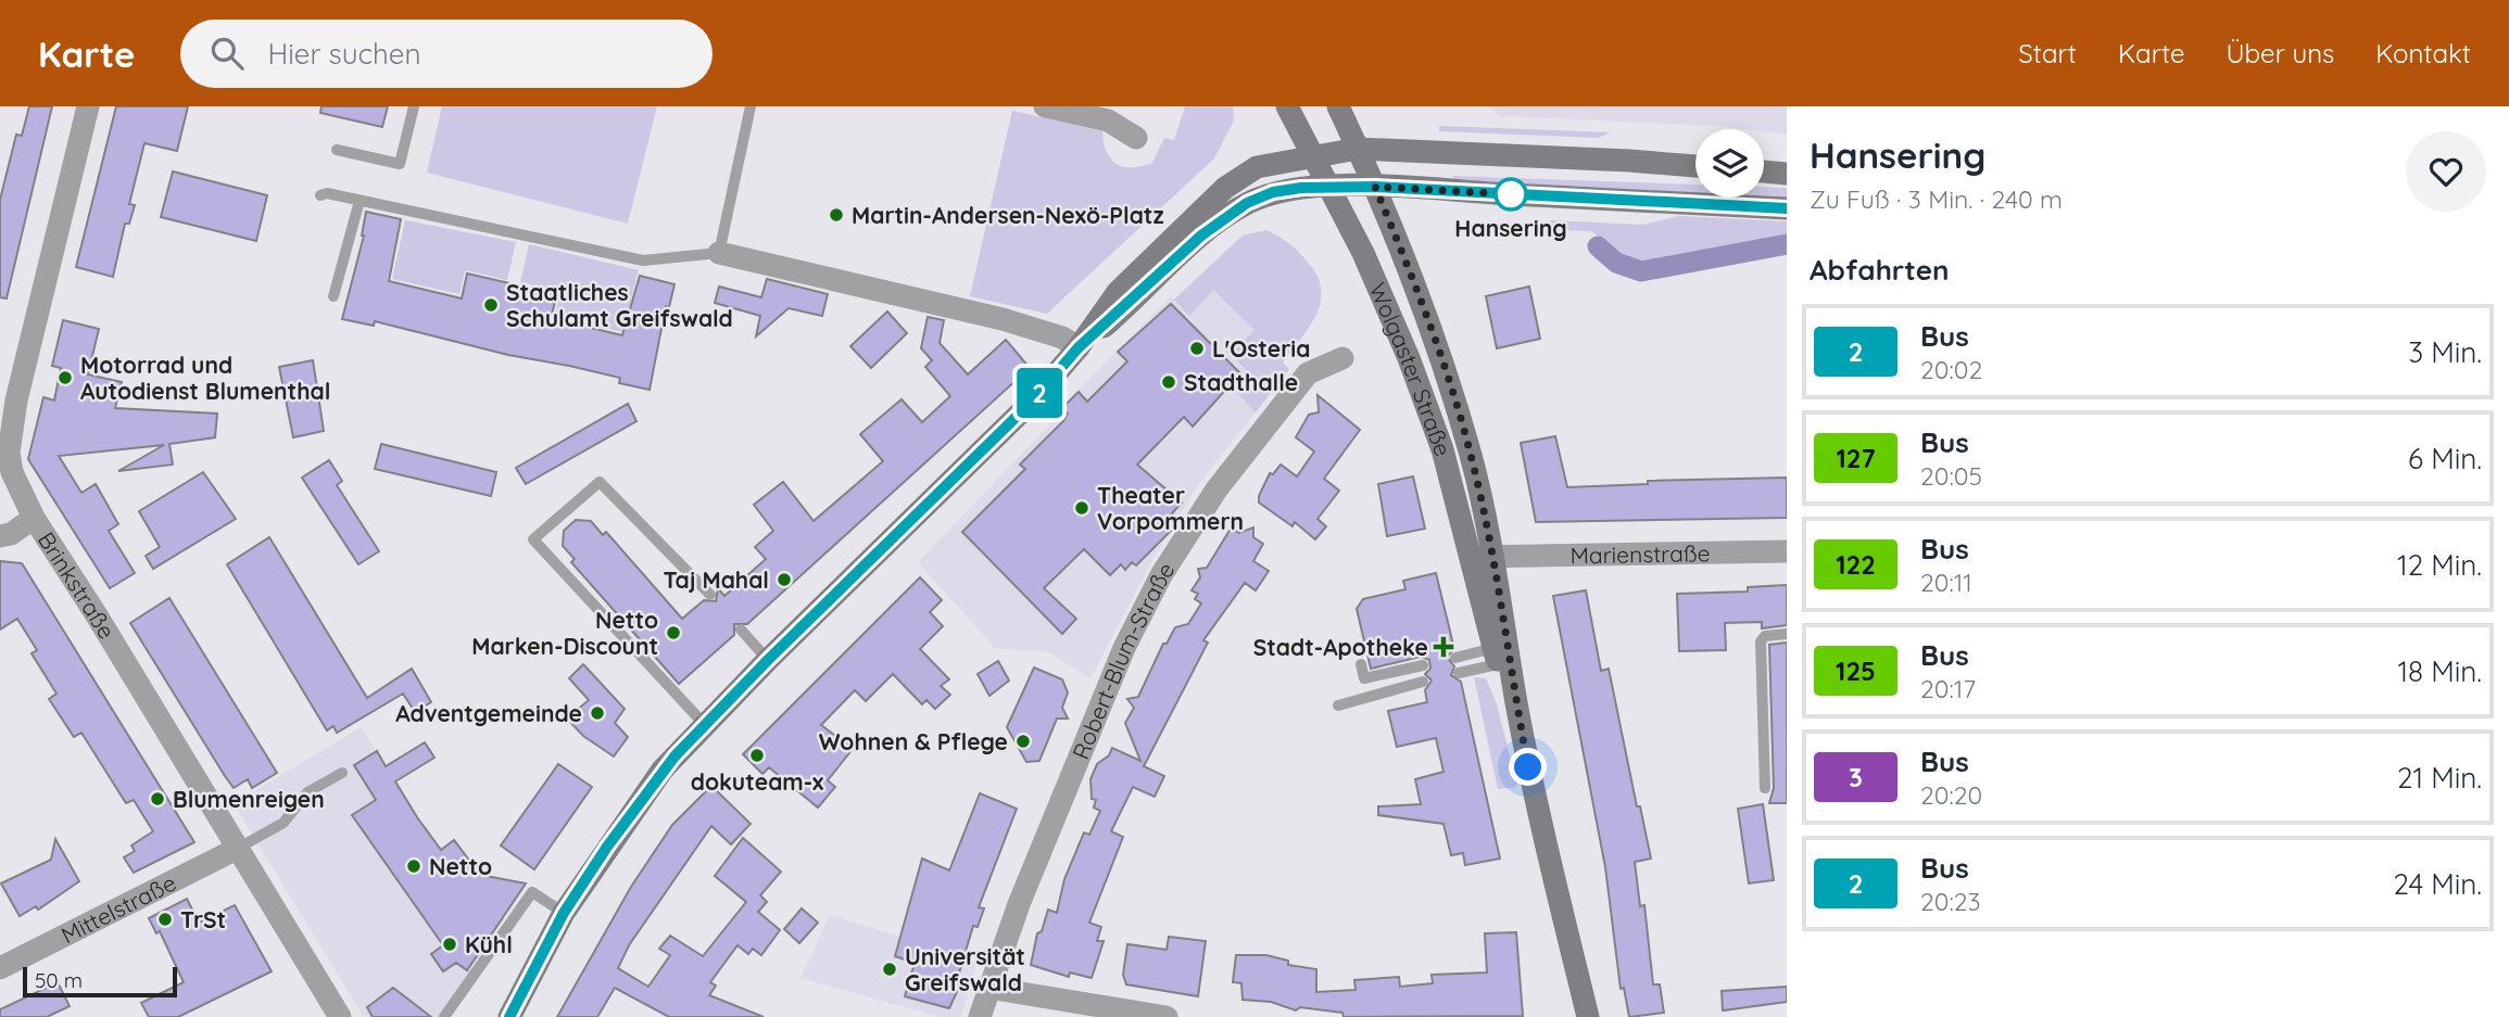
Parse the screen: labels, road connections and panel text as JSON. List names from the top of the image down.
{
  "streets": {
    "main road": ["Wolgaster Straße"],
    "street": [
      "Marienstraße",
      "Brinkstraße",
      "Robert-Blum-Straße",
      "Mittelstraße"
    ]
  },
  "crossings": [
    ["Wolgaster Straße", "Marienstraße"],
    ["Brinkstraße", "Mittelstraße"]
  ],
  "places": {
    "other": [
      "Hansering",
      "Martin-Andersen-Nexö-Platz",
      "Staatliches Schulamt Greifswald",
      "L'Osteria",
      "Motorrad und Autodienst Blumenthal",
      "Stadthalle",
      "Theater Vorpommern",
      "Taj Mahal",
      "Netto Marken-Discount",
      "Adventgemeinde",
      "Wohnen & Pflege",
      "dokuteam-x",
      "Blumenreigen",
      "Netto",
      "TrSt",
      "Kühl",
      "Universität Greifswald"
    ],
    "health": ["Stadt-Apotheke"]
  },
  "lines": ["bus line 2"],
  "scale_bar": "50 m",
  "page": {
    "header": "Karte",
    "search": "Hier suchen",
    "nav": [
      "Start",
      "Karte",
      "Über uns",
      "Kontakt"
    ],
    "on_map": "2",
    "heading": [
      ["Hansering", "Zu Fuß · 3 Min. · 240 m"],
      "Abfahrten"
    ],
    "list": [
      {
        "mark": "2",
        "name": "Bus",
        "note": "20:02",
        "value": "3 Min."
      },
      {
        "mark": "127",
        "name": "Bus",
        "note": "20:05",
        "value": "6 Min."
      },
      {
        "mark": "122",
        "name": "Bus",
        "note": "20:11",
        "value": "12 Min."
      },
      {
        "mark": "125",
        "name": "Bus",
        "note": "20:17",
        "value": "18 Min."
      },
      {
        "mark": "3",
        "name": "Bus",
        "note": "20:20",
        "value": "21 Min."
      },
      {
        "mark": "2",
        "name": "Bus",
        "note": "20:23",
        "value": "24 Min."
      }
    ],
    "scale": "50 m"
  }
}
